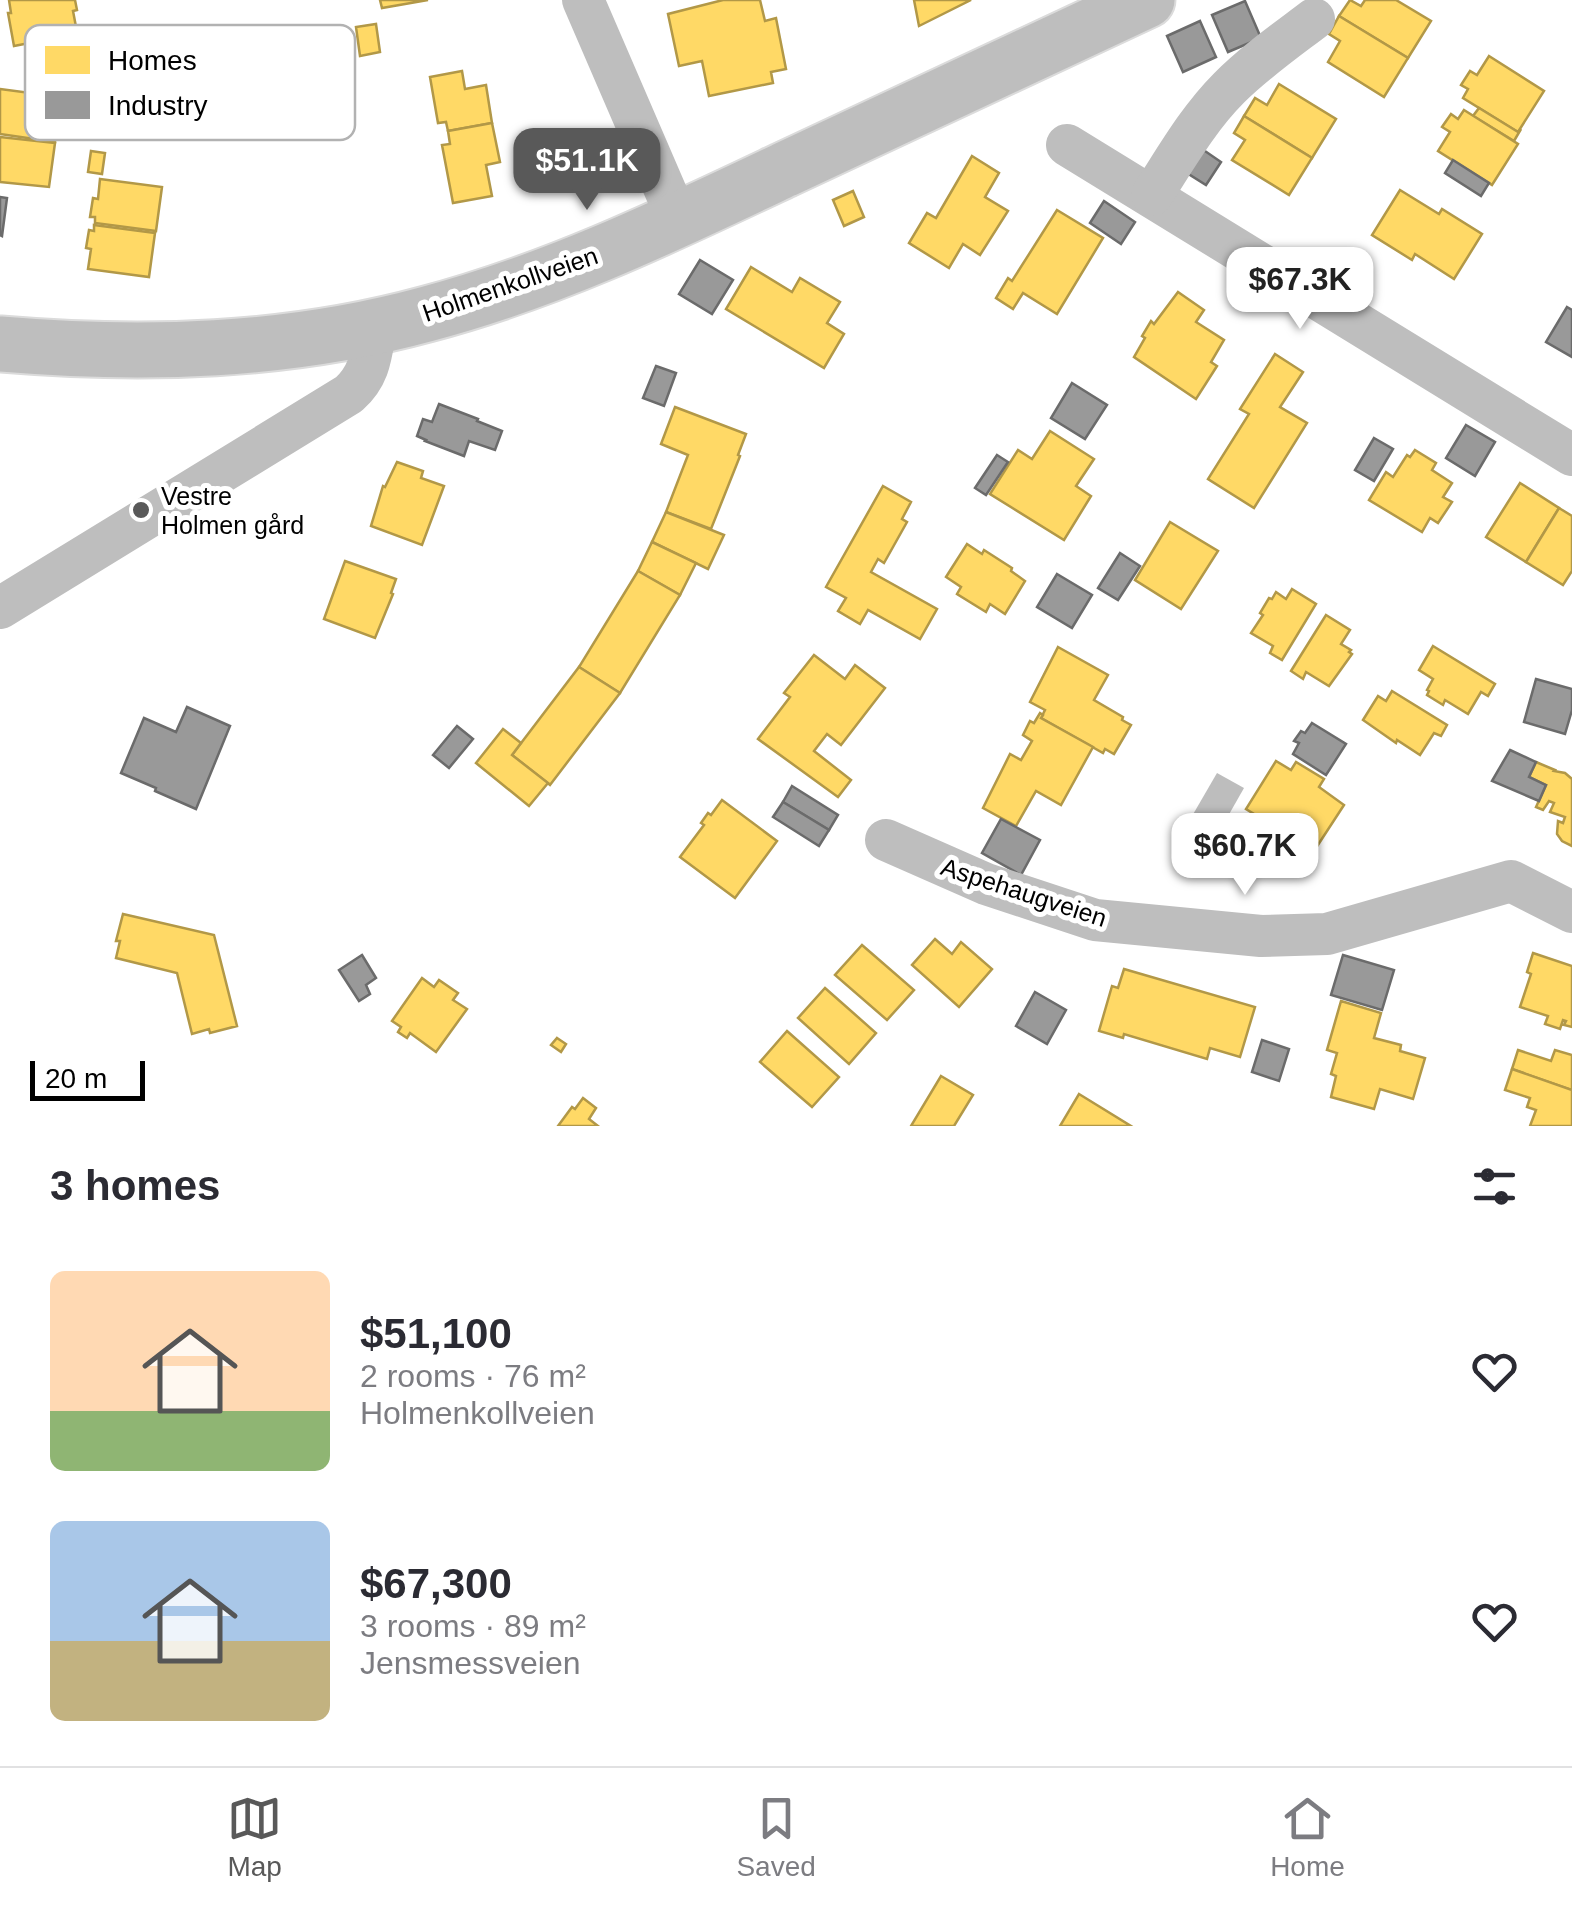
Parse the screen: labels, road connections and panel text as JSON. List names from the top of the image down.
{
  "streets": {
    "main road": ["Holmenkollveien"],
    "street": ["Aspehaugveien"]
  },
  "places": ["Vestre Holmen gård"],
  "legend": ["Homes", "Industry"],
  "scale_bar": "20 m",
  "page": {
    "price": ["$51.1K", "$67.3K", "$60.7K"],
    "scale": "20 m",
    "heading": "3 homes",
    "list": [
      {
        "name": "$51,100",
        "note": "2 rooms · 76 m² · Holmenkollveien"
      },
      {
        "name": "$67,300",
        "note": "3 rooms · 89 m² · Jensmessveien"
      }
    ],
    "tabs": ["Map", "Saved", "Home"]
  }
}
